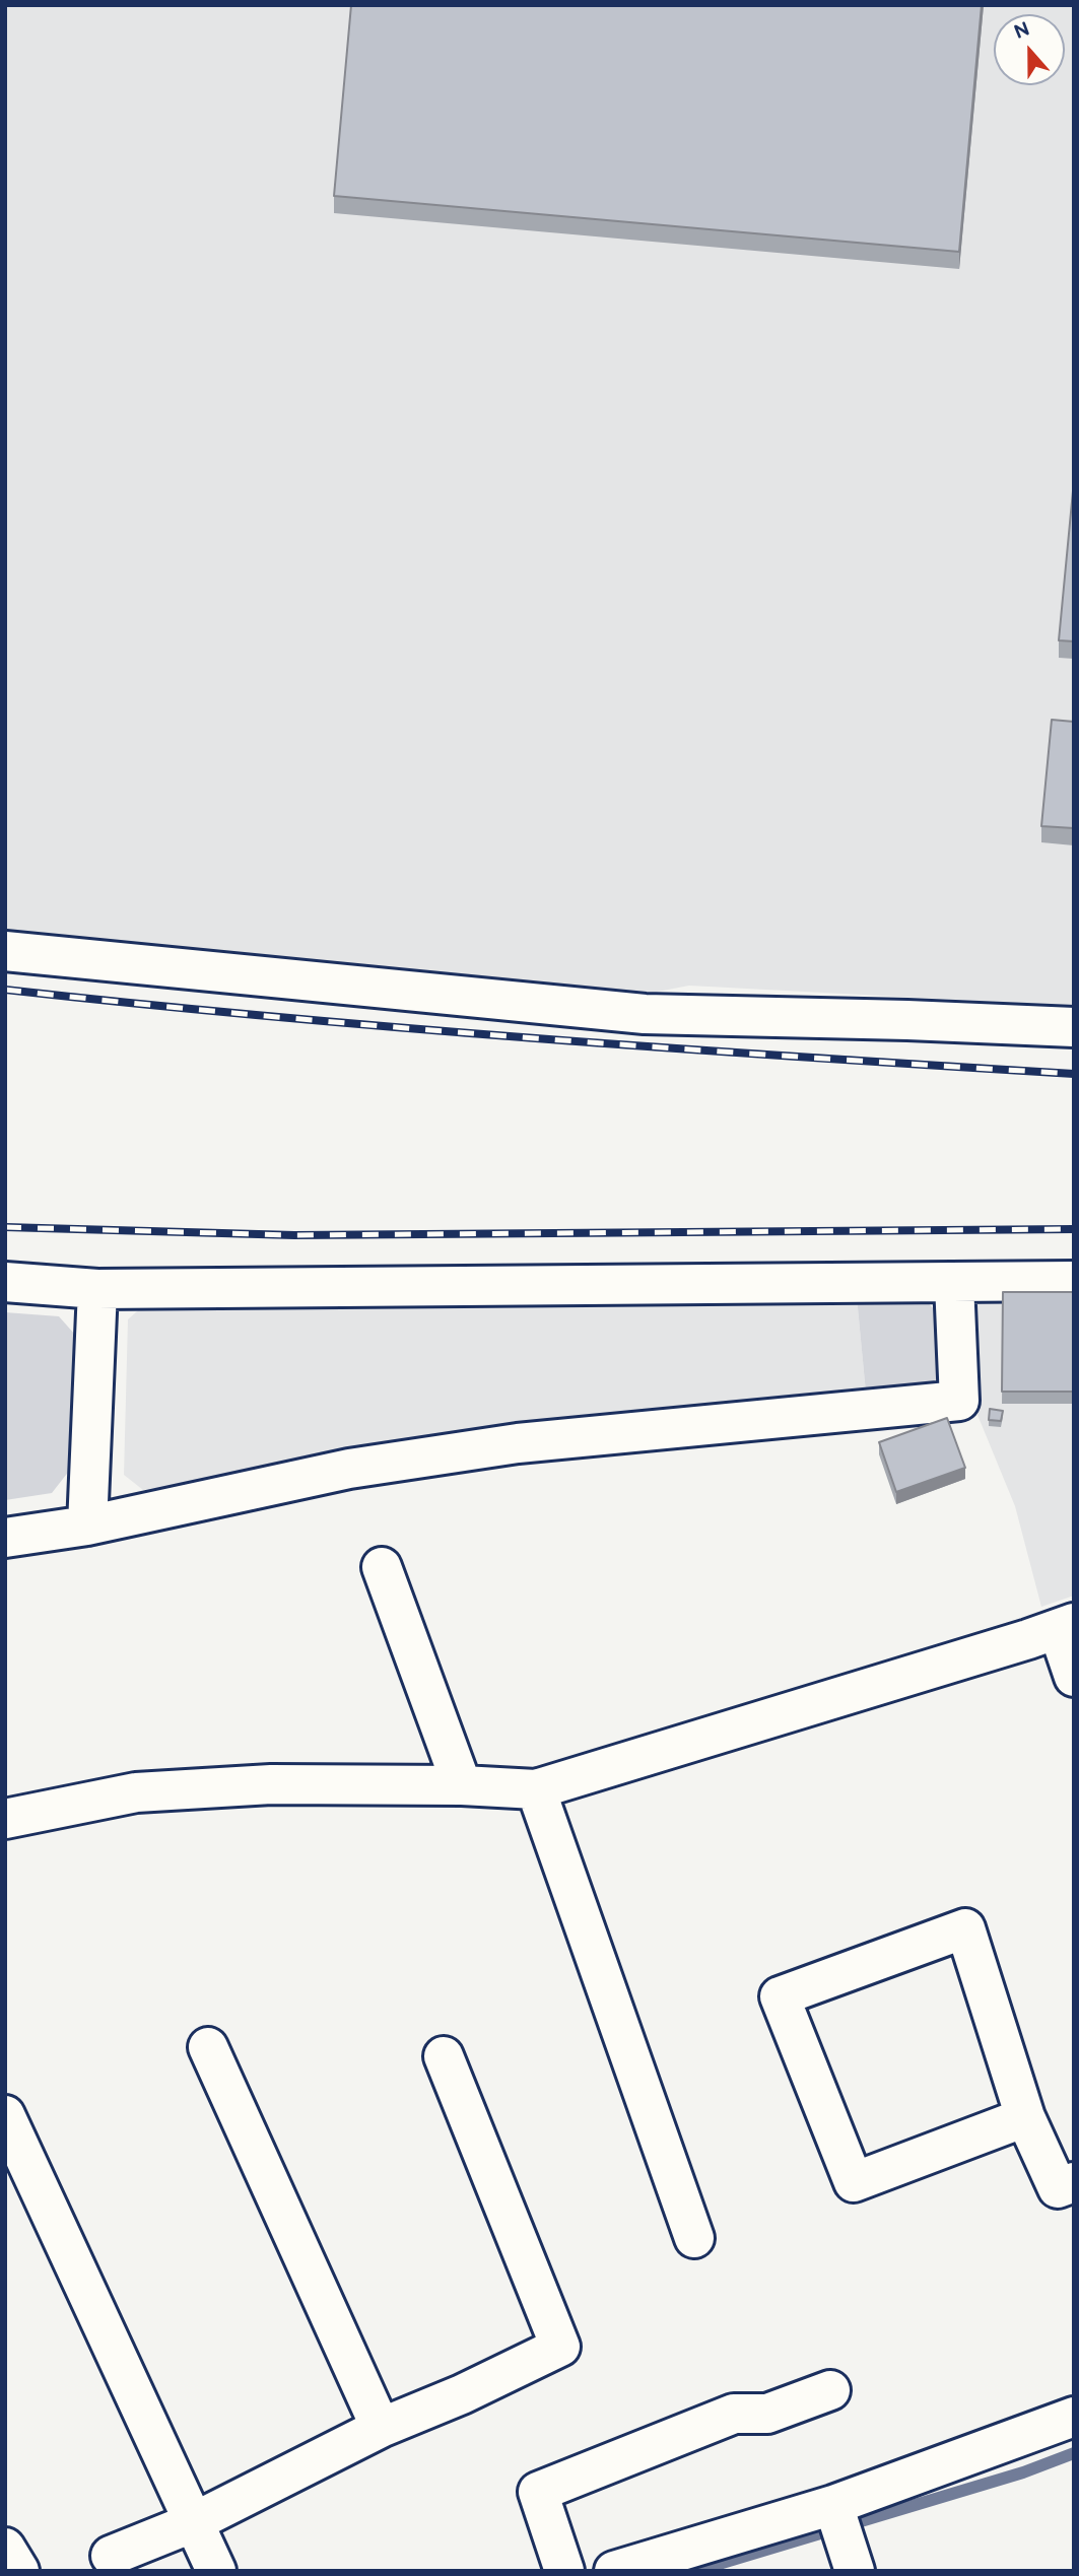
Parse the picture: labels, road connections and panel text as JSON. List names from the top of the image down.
{
  "north": "top"
}
